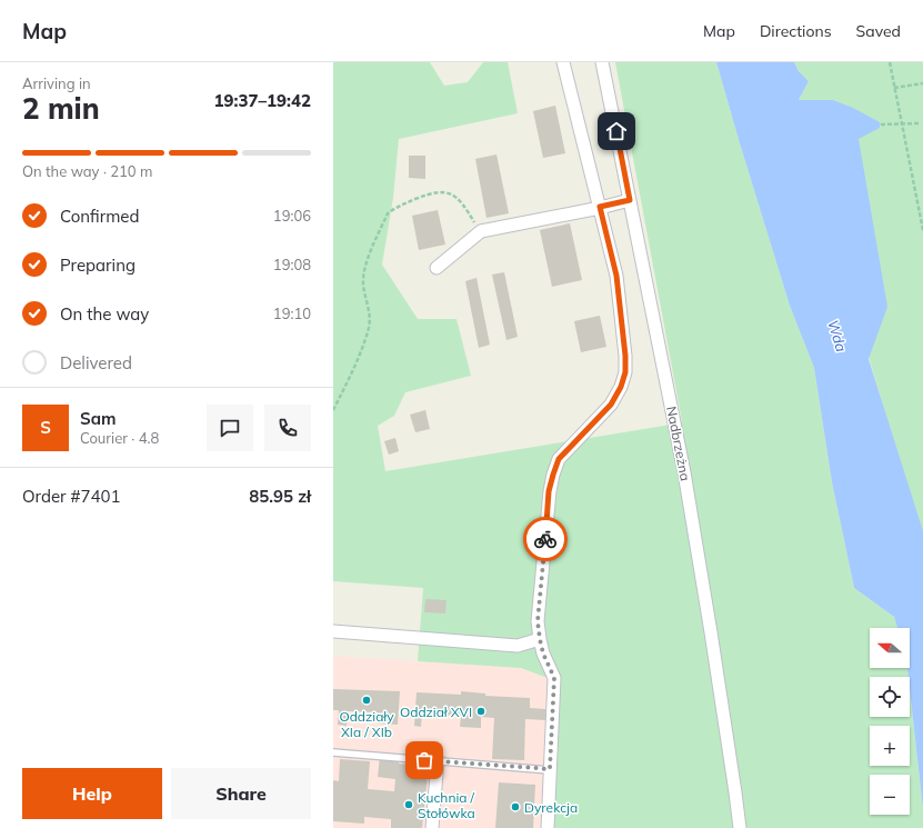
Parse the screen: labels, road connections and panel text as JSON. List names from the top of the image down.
{
  "streets": {
    "street": ["Nadbrzeżna"]
  },
  "water": ["Wda"],
  "places": [
    "Oddziały XIa / XIb",
    "Oddział XVI",
    "Kuchnia / Stołówka",
    "Dyrekcja"
  ],
  "north": "left",
  "page": {
    "header": "Map",
    "nav": ["Map", "Directions", "Saved"],
    "heading": ["2 min", "Arriving in", "19:37–19:42"],
    "panel": [
      "Sam",
      "Courier · 4.8",
      "Order #7401",
      "85.95 zł"
    ],
    "bar": "On the way · 210 m",
    "list": [
      ["Confirmed", "19:06"],
      ["Preparing", "19:08"],
      ["On the way", "19:10"],
      "Delivered"
    ],
    "round": "S",
    "map_buttons": ["+", "−"],
    "buttons": ["Help", "Share"]
  }
}
